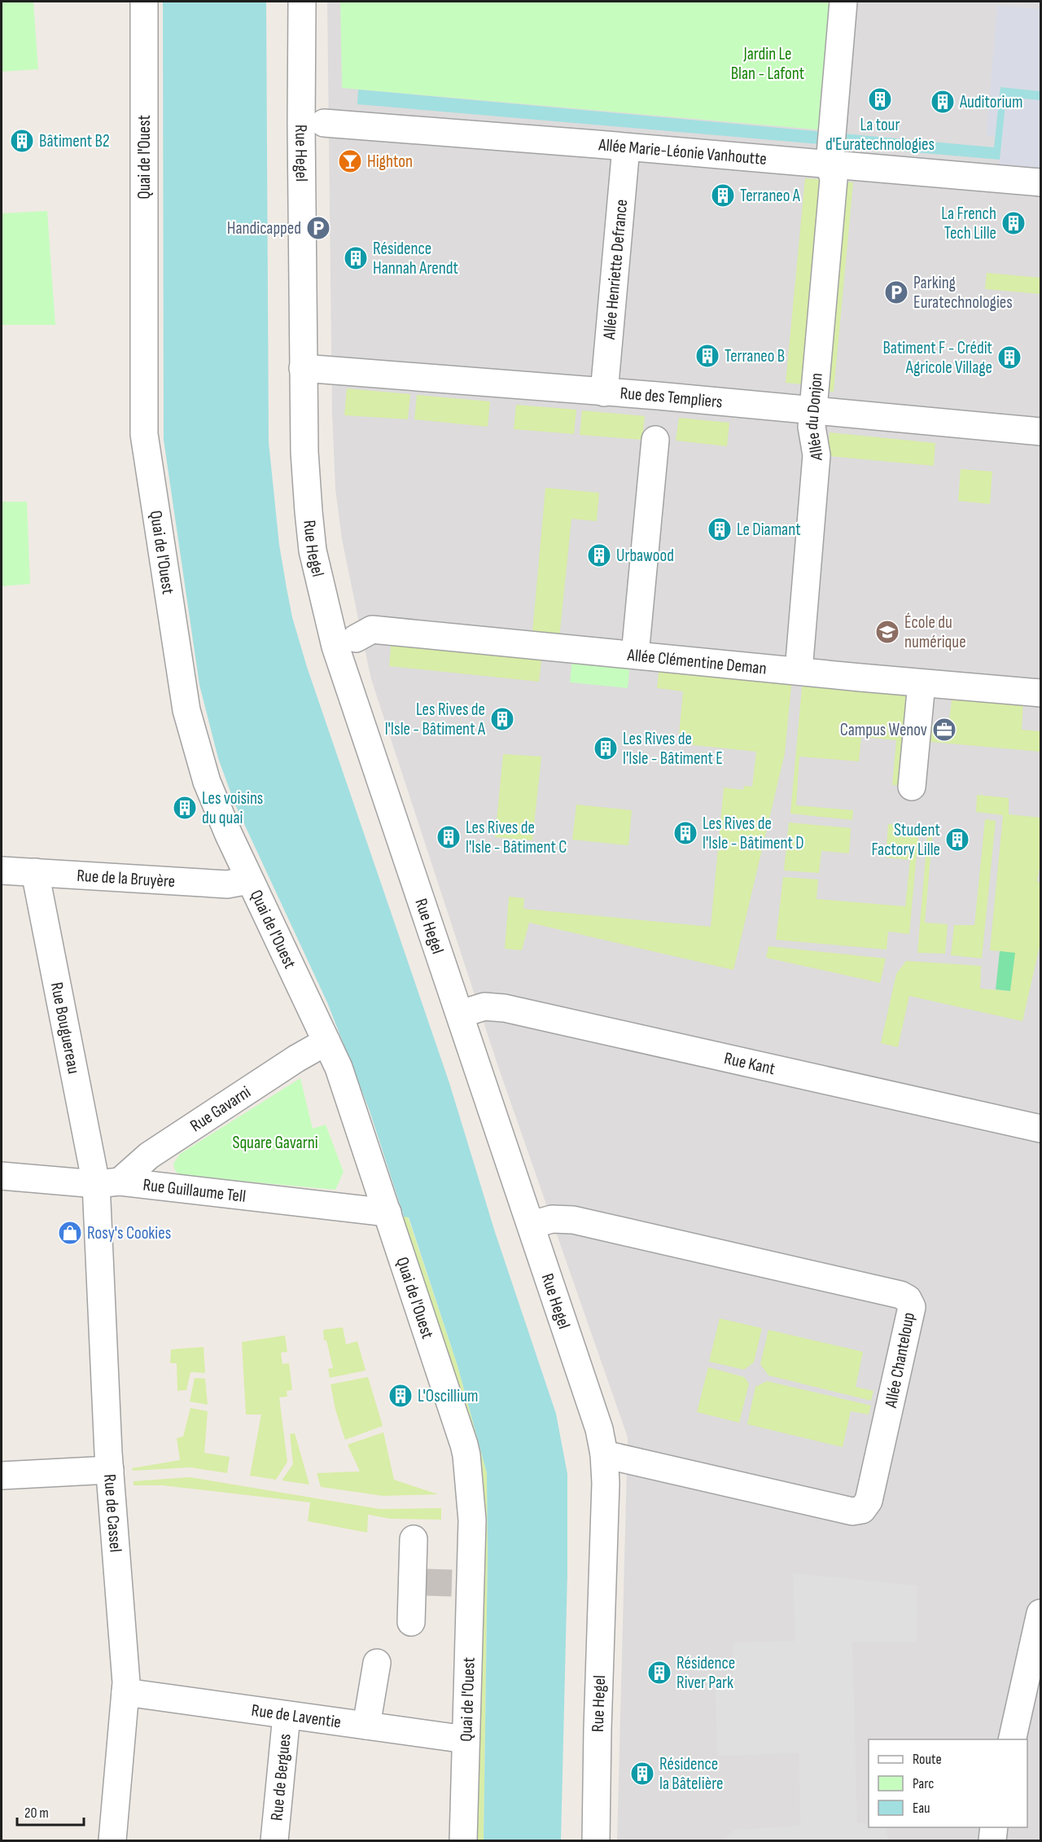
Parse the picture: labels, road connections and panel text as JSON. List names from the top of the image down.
{
  "streets": {
    "street": [
      "Allée Marie-Léonie Vanhoutte",
      "Rue Hegel",
      "Quai de l'Ouest",
      "Allée Henriette Defrance",
      "Rue des Templiers",
      "Allée du Donjon",
      "Allée Clémentine Deman",
      "Rue de la Bruyère",
      "Rue Bouguereau",
      "Rue Kant",
      "Rue Gavarni",
      "Rue Guillaume Tell",
      "Allée Chanteloup",
      "Rue de Cassel",
      "Rue de Laventie",
      "Rue de Bergues"
    ]
  },
  "crossings": [
    ["Allée Marie-Léonie Vanhoutte", "Allée Henriette Defrance"],
    ["Allée Marie-Léonie Vanhoutte", "Allée du Donjon"],
    ["Rue Hegel", "Rue des Templiers"],
    ["Rue Hegel", "Rue Kant"],
    ["Rue Hegel", "Allée Chanteloup"],
    ["Quai de l'Ouest", "Rue de la Bruyère"],
    ["Quai de l'Ouest", "Rue Gavarni"],
    ["Quai de l'Ouest", "Rue Guillaume Tell"],
    ["Quai de l'Ouest", "Rue de Laventie"],
    ["Allée Henriette Defrance", "Rue des Templiers"],
    ["Rue des Templiers", "Allée du Donjon"],
    ["Allée du Donjon", "Allée Clémentine Deman"],
    ["Rue de la Bruyère", "Rue Bouguereau"],
    ["Rue Bouguereau", "Rue Gavarni"],
    ["Rue Bouguereau", "Rue Guillaume Tell"],
    ["Rue Bouguereau", "Rue de Cassel"],
    ["Rue Gavarni", "Rue Guillaume Tell"],
    ["Rue Gavarni", "Rue de Cassel"],
    ["Rue Guillaume Tell", "Rue de Cassel"],
    ["Rue de Cassel", "Rue de Laventie"],
    ["Rue de Laventie", "Rue de Bergues"]
  ],
  "parks": ["Jardin Le Blan - Lafont", "Square Gavarni"],
  "places": {
    "building": [
      "La tour d'Euratechnologies",
      "Auditorium",
      "Bâtiment B2",
      "Terraneo A",
      "La French Tech Lille",
      "Résidence Hannah Arendt",
      "Terraneo B",
      "Batiment F - Crédit Agricole Village",
      "Le Diamant",
      "Urbawood",
      "Les Rives de l'Isle - Bâtiment A",
      "Les Rives de l'Isle - Bâtiment E",
      "Les voisins du quai",
      "Les Rives de l'Isle - Bâtiment D",
      "Les Rives de l'Isle - Bâtiment C",
      "Student Factory Lille",
      "L'Oscillium",
      "Résidence River Park",
      "Résidence la Bâtelière"
    ],
    "bar": ["Highton"],
    "parking": ["Handicapped", "Parking Euratechnologies"],
    "school or university": ["École du numérique"],
    "office": ["Campus Wenov"],
    "shop": ["Rosy's Cookies"]
  },
  "legend": ["Route", "Parc", "Eau"],
  "scale_bar": "20 m"
}
